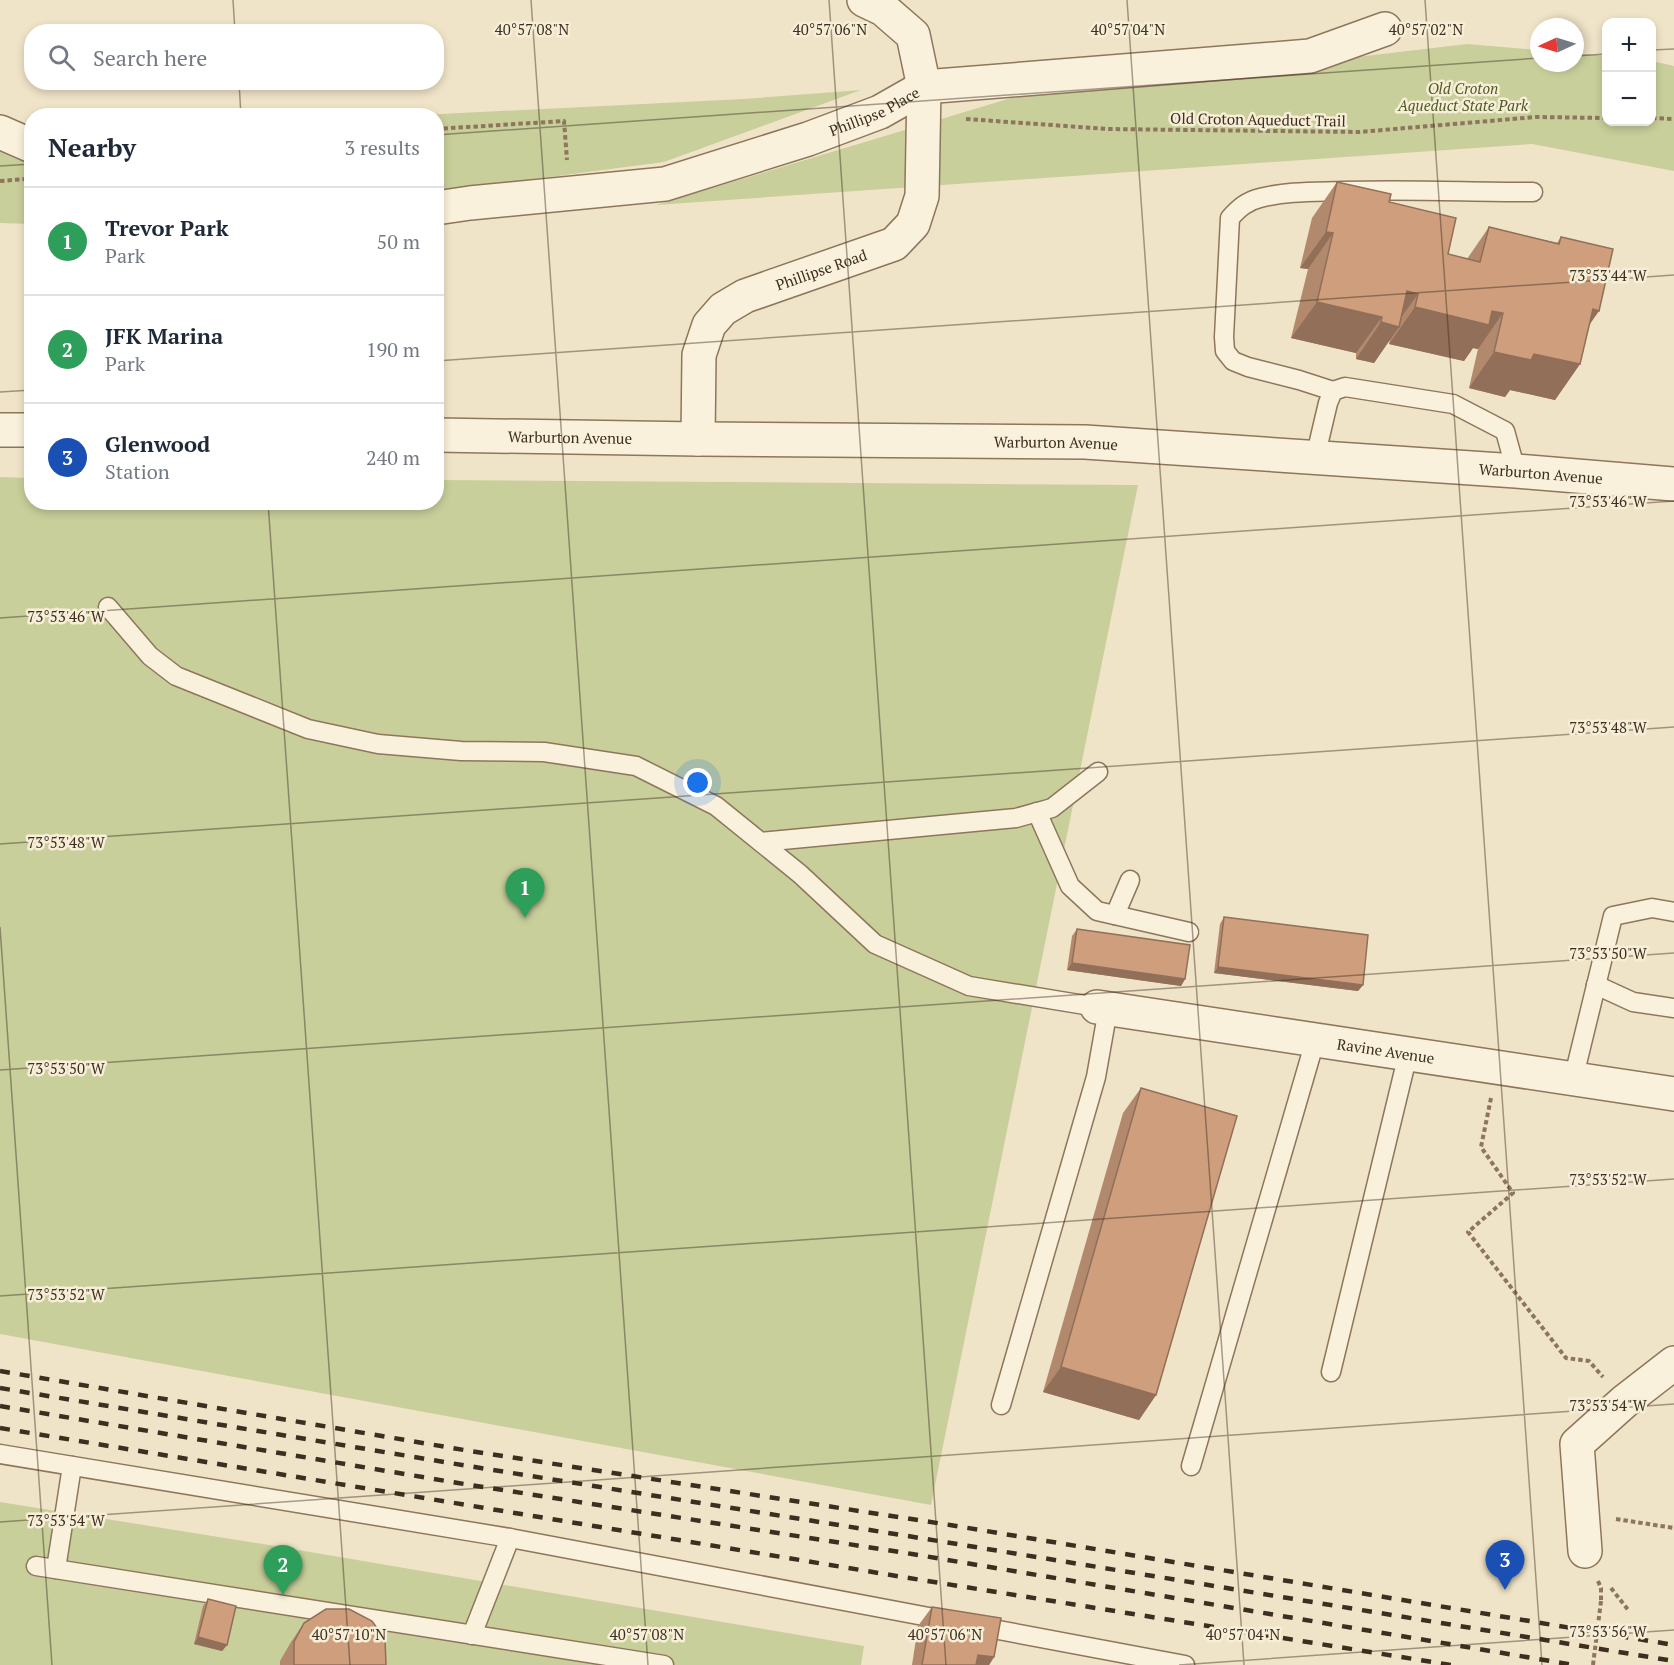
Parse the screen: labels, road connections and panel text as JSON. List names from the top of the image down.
{
  "streets": {
    "street": [
      "Phillipse Place",
      "Phillipse Road",
      "Warburton Avenue",
      "Ravine Avenue"
    ],
    "path": ["Old Croton Aqueduct Trail"]
  },
  "crossings": [
    ["Phillipse Place", "Phillipse Road"],
    ["Phillipse Road", "Warburton Avenue"]
  ],
  "parks": ["Old Croton Aqueduct State Park"],
  "north": "left",
  "page": {
    "map_buttons": ["+", "−"],
    "search": "Search here",
    "heading": ["Nearby", "3 results"],
    "list": [
      {
        "mark": "1",
        "name": "Trevor Park",
        "note": "Park",
        "value": "50 m"
      },
      {
        "mark": "2",
        "name": "JFK Marina",
        "note": "Park",
        "value": "190 m"
      },
      {
        "mark": "3",
        "name": "Glenwood",
        "note": "Station",
        "value": "240 m"
      }
    ],
    "pins": ["1", "3", "2"]
  },
  "coordinates": [
    "40°57'08\"N",
    "40°57'06\"N",
    "40°57'04\"N",
    "40°57'02\"N",
    "73°53'44\"W",
    "73°53'46\"W",
    "73°53'48\"W",
    "73°53'50\"W",
    "73°53'52\"W",
    "73°53'54\"W",
    "73°53'56\"W",
    "40°57'10\"N"
  ]
}
